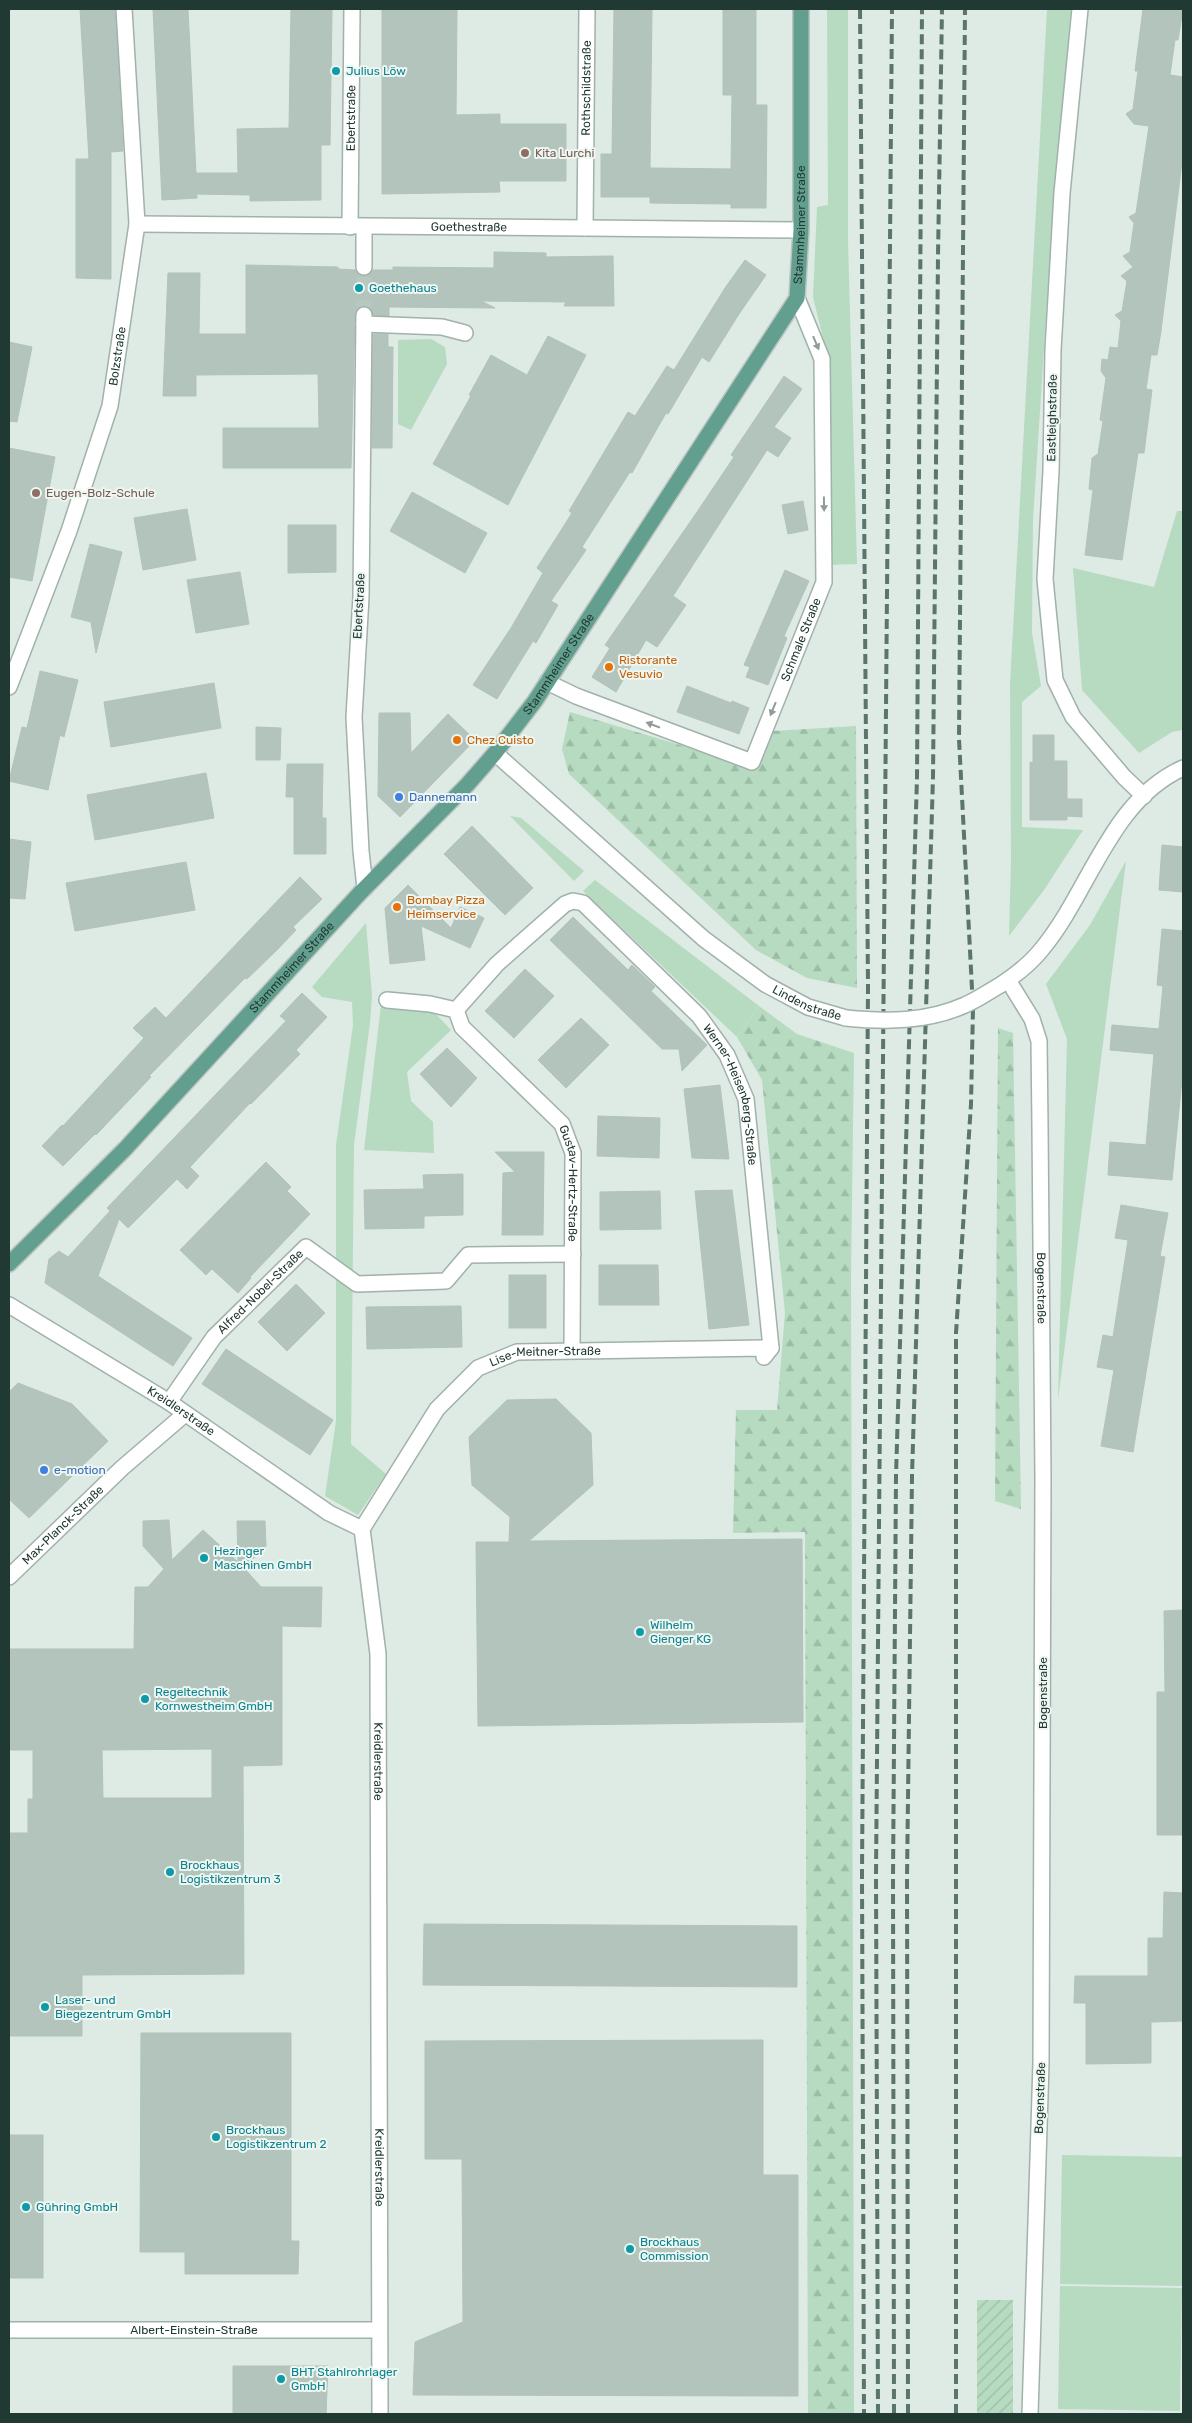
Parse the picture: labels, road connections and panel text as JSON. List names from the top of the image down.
{
  "streets": {
    "main road": ["Stammheimer Straße"],
    "street": [
      "Rothschildstraße",
      "Ebertstraße",
      "Goethestraße",
      "Bolzstraße",
      "Eastleighstraße",
      "Schmale Straße",
      "Lindenstraße",
      "Werner-Heisenberg-Straße",
      "Gustav-Hertz-Straße",
      "Bogenstraße",
      "Alfred-Nobel-Straße",
      "Lise-Meitner-Straße",
      "Kreidlerstraße",
      "Max-Planck-Straße",
      "Albert-Einstein-Straße"
    ]
  },
  "crossings": [
    ["Rothschildstraße", "Goethestraße"],
    ["Ebertstraße", "Stammheimer Straße"],
    ["Ebertstraße", "Goethestraße"],
    ["Stammheimer Straße", "Goethestraße"],
    ["Stammheimer Straße", "Schmale Straße"],
    ["Stammheimer Straße", "Lindenstraße"],
    ["Goethestraße", "Bolzstraße"],
    ["Eastleighstraße", "Lindenstraße"],
    ["Lindenstraße", "Bogenstraße"],
    ["Werner-Heisenberg-Straße", "Gustav-Hertz-Straße"],
    ["Werner-Heisenberg-Straße", "Lise-Meitner-Straße"],
    ["Gustav-Hertz-Straße", "Alfred-Nobel-Straße"],
    ["Gustav-Hertz-Straße", "Lise-Meitner-Straße"],
    ["Alfred-Nobel-Straße", "Kreidlerstraße"],
    ["Lise-Meitner-Straße", "Kreidlerstraße"],
    ["Kreidlerstraße", "Max-Planck-Straße"],
    ["Kreidlerstraße", "Albert-Einstein-Straße"]
  ],
  "places": [
    "Julius Löw",
    "Kita Lurchi",
    "Goethehaus",
    "Eugen-Bolz-Schule",
    "Ristorante Vesuvio",
    "Chez Cuisto",
    "Dannemann",
    "Bombay Pizza Heimservice",
    "e-motion",
    "Hezinger Maschinen GmbH",
    "Wilhelm Gienger KG",
    "Regeltechnik Kornwestheim GmbH",
    "Brockhaus Logistikzentrum 3",
    "Laser- und Biegezentrum GmbH",
    "Brockhaus Logistikzentrum 2",
    "Gühring GmbH",
    "Brockhaus Commission",
    "BHT Stahlrohrlager GmbH"
  ]
}
